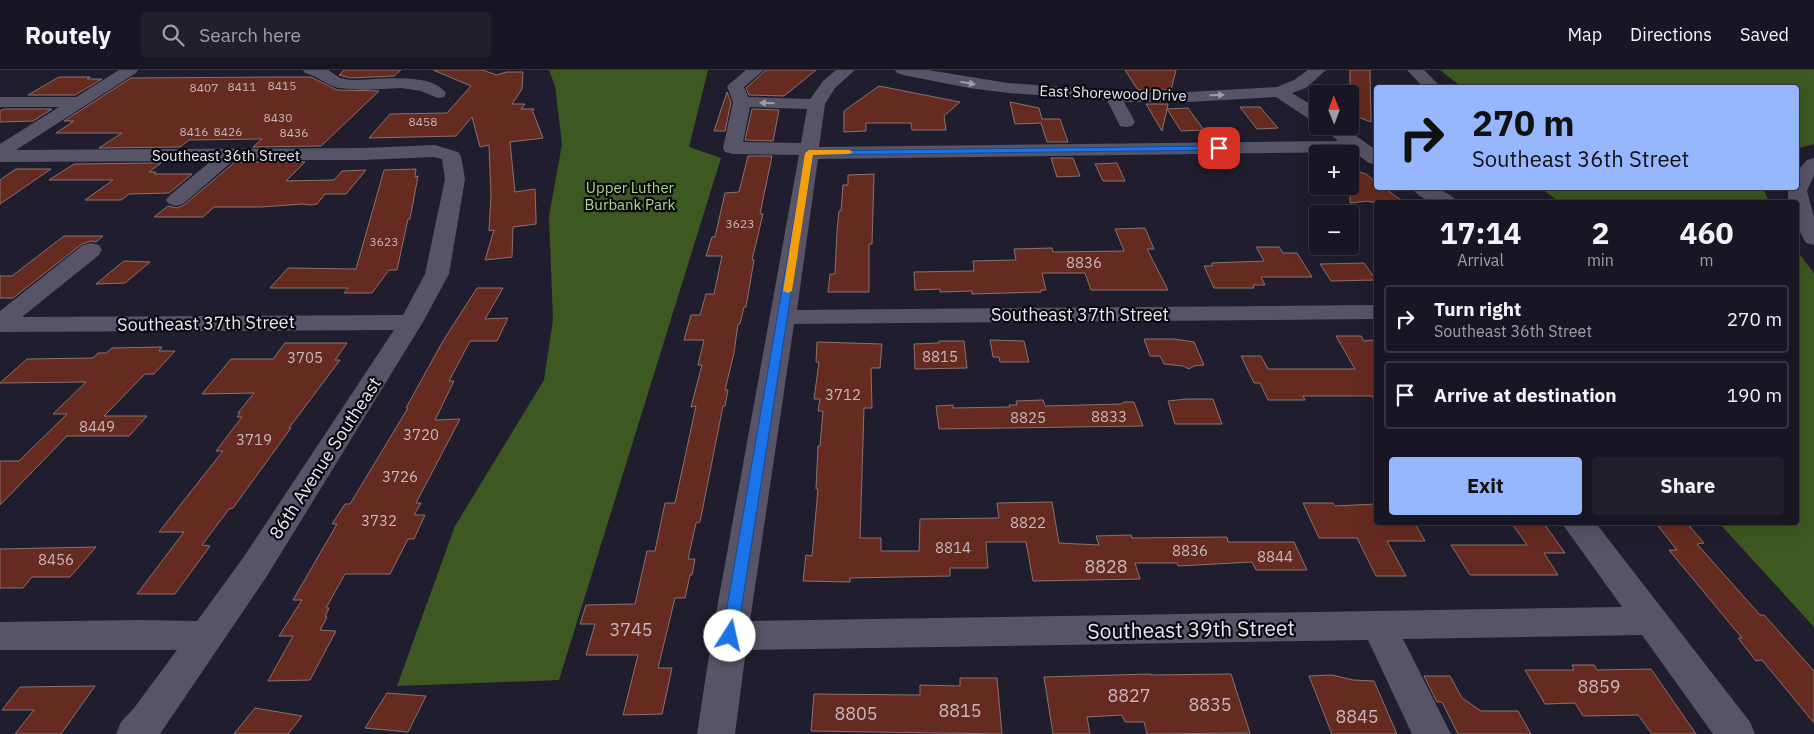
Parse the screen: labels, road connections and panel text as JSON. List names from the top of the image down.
{
  "streets": {
    "street": [
      "East Shorewood Drive",
      "Southeast 36th Street",
      "Southeast 37th Street",
      "86th Avenue Southeast",
      "Southeast 39th Street"
    ]
  },
  "crossings": [
    ["Southeast 36th Street", "86th Avenue Southeast"],
    ["Southeast 37th Street", "86th Avenue Southeast"]
  ],
  "parks": ["Upper Luther Burbank Park"],
  "house_numbers": [
    "8415",
    "8411",
    "8407",
    "8430",
    "8458",
    "8416",
    "8426",
    "8436",
    "3623",
    "3623",
    "8836",
    "8815",
    "3705",
    "3712",
    "8833",
    "8825",
    "8449",
    "3720",
    "3719",
    "3726",
    "3732",
    "8822",
    "8814",
    "8836",
    "8844",
    "8456",
    "8828",
    "3745",
    "8859",
    "8827",
    "8835",
    "8815",
    "8805",
    "8845"
  ],
  "north": "top",
  "page": {
    "header": "Routely",
    "search": "Search here",
    "nav": ["Map", "Directions", "Saved"],
    "map_buttons": ["+", "−"],
    "turn": ["270 m", "Southeast 36th Street"],
    "eta": [
      "17:14",
      "Arrival",
      "2",
      "min",
      "460",
      "m"
    ],
    "list": [
      {
        "name": "Turn right",
        "note": "Southeast 36th Street",
        "value": "270 m"
      },
      {
        "name": "Arrive at destination",
        "value": "190 m"
      }
    ],
    "buttons": ["Exit", "Share"]
  }
}
